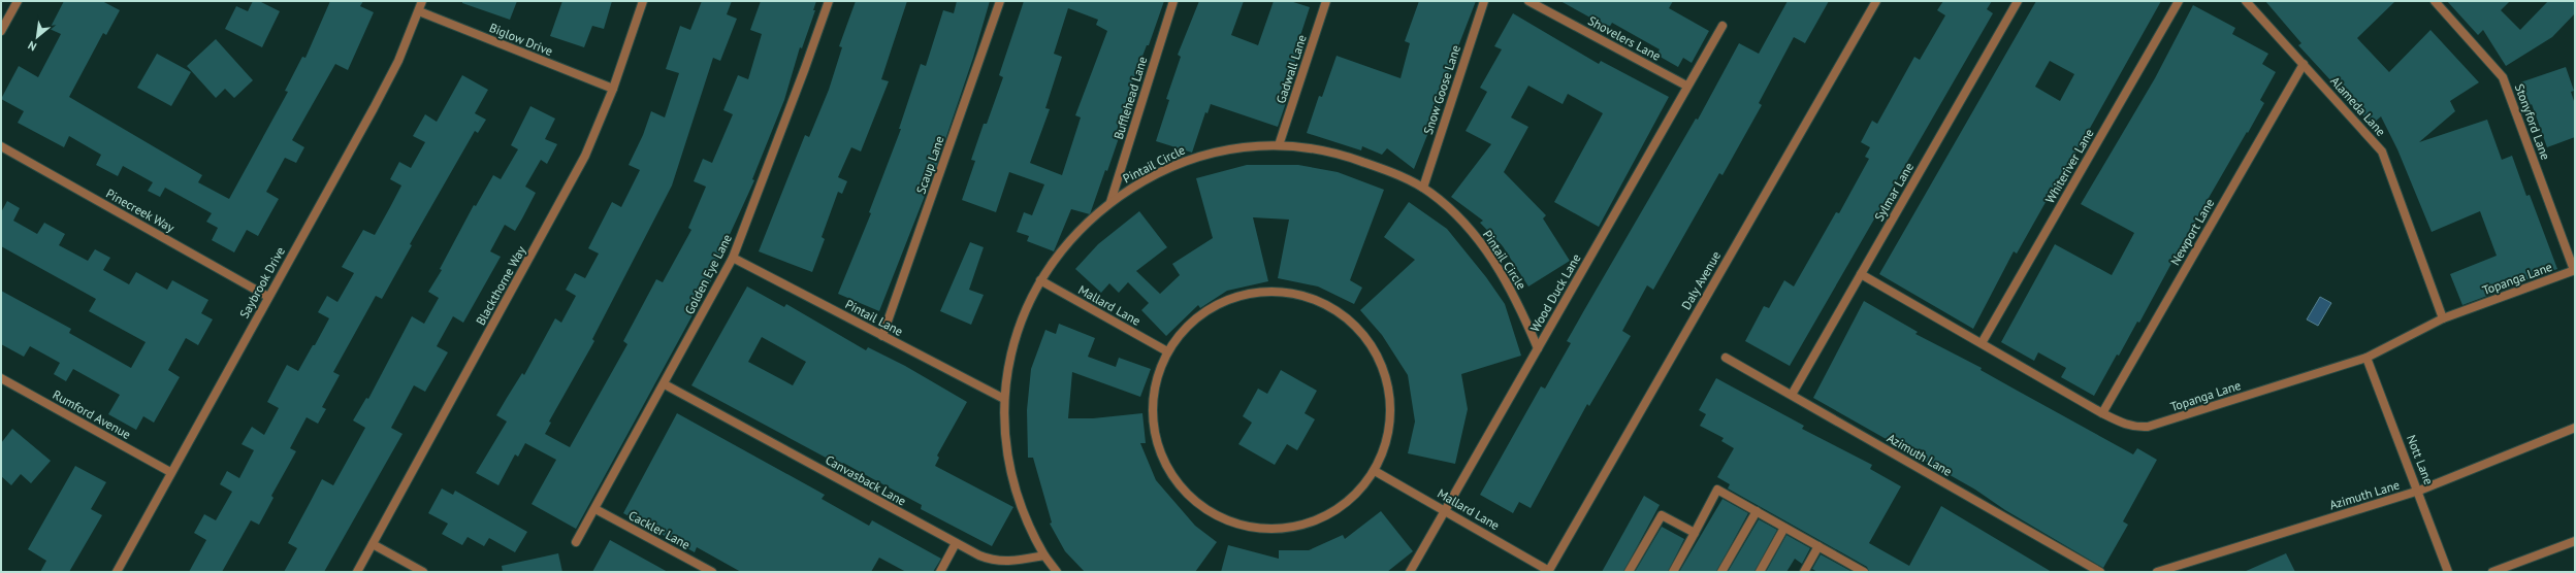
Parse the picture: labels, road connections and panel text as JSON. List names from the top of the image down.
{
  "streets": {
    "street": [
      "Shovelers Lane",
      "Biglow Drive",
      "Gadwall Lane",
      "Snow Goose Lane",
      "Bufflehead Lane",
      "Alameda Lane",
      "Stonyford Lane",
      "Pintail Circle",
      "Scaup Lane",
      "Whiteriver Lane",
      "Sylmar Lane",
      "Pinecreek Way",
      "Newport Lane",
      "Golden Eye Lane",
      "Topanga Lane",
      "Daly Avenue",
      "Saybrook Drive",
      "Blackthorne Way",
      "Wood Duck Lane",
      "Mallard Lane",
      "Pintail Lane",
      "Rumford Avenue",
      "Azimuth Lane",
      "Nott Lane",
      "Canvasback Lane",
      "Cackler Lane"
    ]
  },
  "crossings": [
    ["Shovelers Lane", "Wood Duck Lane"],
    ["Biglow Drive", "Saybrook Drive"],
    ["Biglow Drive", "Blackthorne Way"],
    ["Gadwall Lane", "Pintail Circle"],
    ["Snow Goose Lane", "Pintail Circle"],
    ["Bufflehead Lane", "Pintail Circle"],
    ["Alameda Lane", "Newport Lane"],
    ["Alameda Lane", "Topanga Lane"],
    ["Stonyford Lane", "Topanga Lane"],
    ["Pintail Circle", "Wood Duck Lane"],
    ["Pintail Circle", "Mallard Lane"],
    ["Pintail Circle", "Pintail Lane"],
    ["Pintail Circle", "Canvasback Lane"],
    ["Scaup Lane", "Pintail Lane"],
    ["Whiteriver Lane", "Topanga Lane"],
    ["Sylmar Lane", "Topanga Lane"],
    ["Sylmar Lane", "Azimuth Lane"],
    ["Pinecreek Way", "Saybrook Drive"],
    ["Newport Lane", "Topanga Lane"],
    ["Golden Eye Lane", "Pintail Lane"],
    ["Golden Eye Lane", "Canvasback Lane"],
    ["Golden Eye Lane", "Cackler Lane"],
    ["Topanga Lane", "Nott Lane"],
    ["Daly Avenue", "Mallard Lane"],
    ["Saybrook Drive", "Rumford Avenue"],
    ["Wood Duck Lane", "Mallard Lane"],
    ["Azimuth Lane", "Nott Lane"]
  ],
  "north": "bottom left"
}
